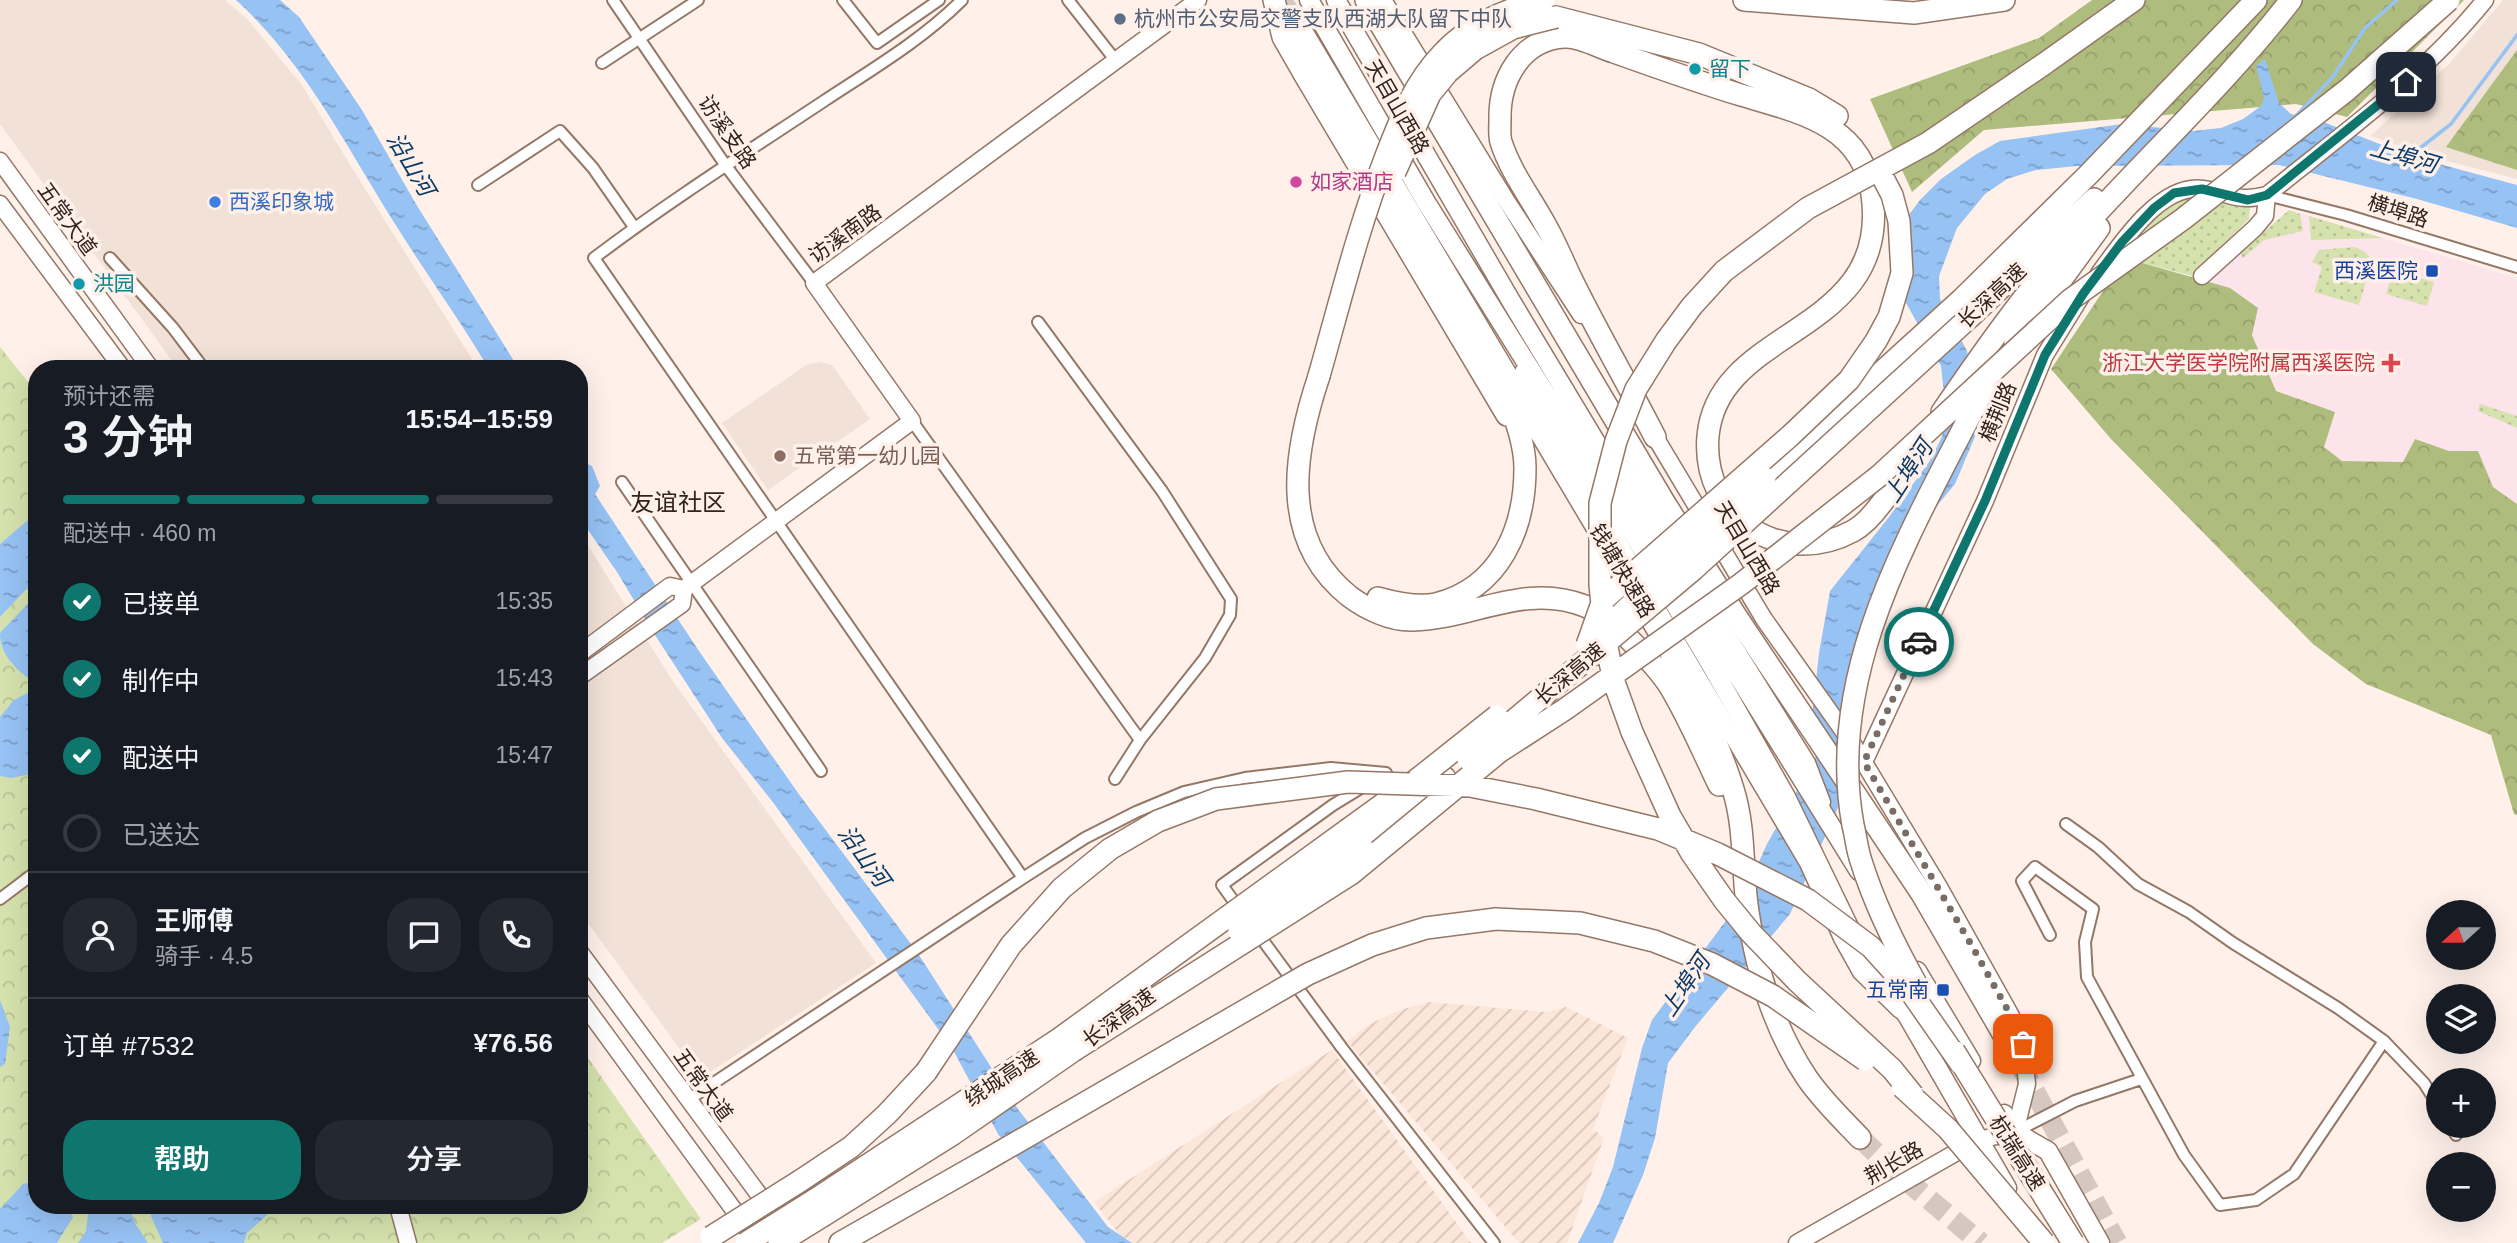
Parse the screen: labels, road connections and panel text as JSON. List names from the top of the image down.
{
  "streets": {
    "highway": ["长深高速", "钱塘快速路", "杭瑞高速"],
    "main road": [
      "天目山西路",
      "五常大道",
      "访溪南路",
      "横荆路",
      "荆长路"
    ],
    "street": ["访溪支路", "横埠路"]
  },
  "crossings": [
    ["天目山西路", "横荆路"],
    ["天目山西路", "荆长路"],
    ["访溪支路", "访溪南路"],
    ["横埠路", "横荆路"]
  ],
  "districts": ["友谊社区"],
  "water": ["上埠河", "沿山河"],
  "places": {
    "other": [
      "杭州市公安局交警支队西湖大队留下中队",
      "留下",
      "如家酒店",
      "西溪印象城",
      "洪园",
      "五常第一幼儿园"
    ],
    "transit": ["西溪医院", "五常南"],
    "health": ["浙江大学医学院附属西溪医院"]
  },
  "north": "left",
  "page": {
    "heading": ["3 分钟", "预计还需", "15:54–15:59"],
    "panel": [
      "王师傅",
      "骑手 · 4.5",
      "订单 #7532",
      "¥76.56"
    ],
    "bar": "配送中 · 460 m",
    "list": [
      ["已接单", "15:35"],
      ["制作中", "15:43"],
      ["配送中", "15:47"],
      "已送达"
    ],
    "map_buttons": ["+", "−"],
    "buttons": ["帮助", "分享"]
  }
}
